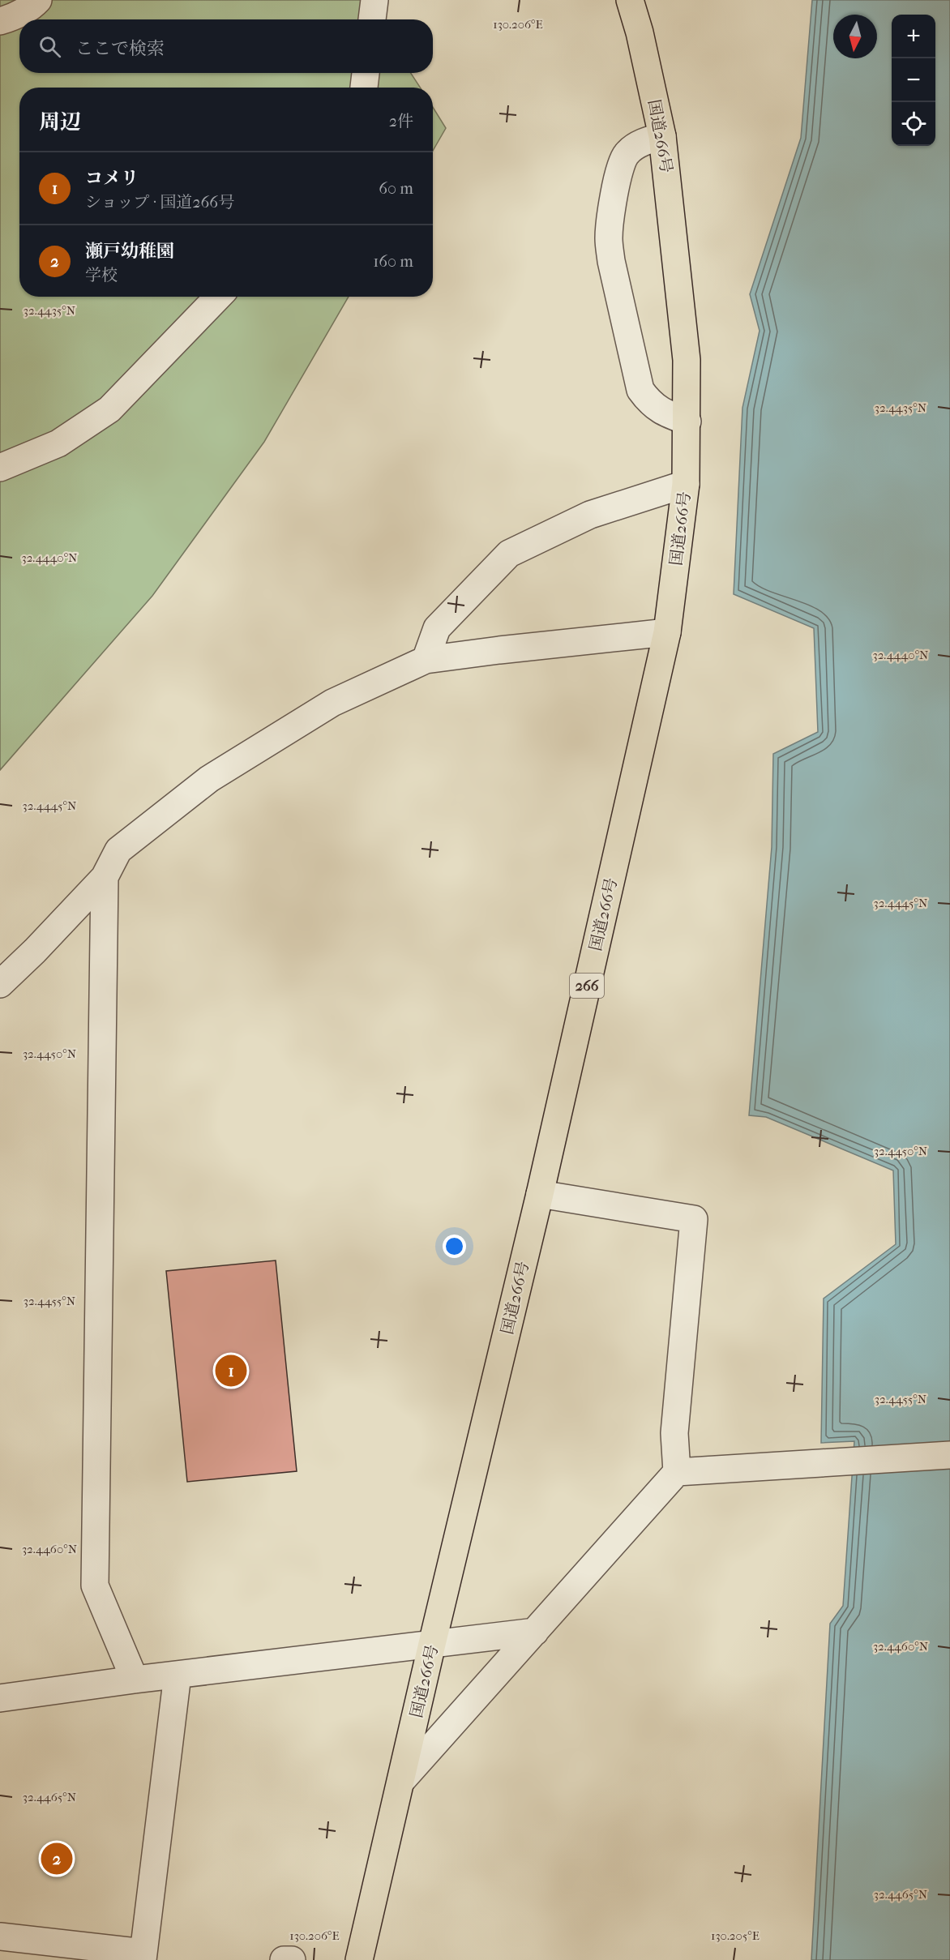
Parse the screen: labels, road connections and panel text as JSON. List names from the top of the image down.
{
  "streets": {
    "highway": ["国道266号", "266"]
  },
  "north": "bottom",
  "page": {
    "map_buttons": ["+", "−"],
    "search": "ここで検索",
    "heading": ["周辺", "2件"],
    "list": [
      {
        "mark": "1",
        "name": "コメリ",
        "note": "ショップ · 国道266号",
        "value": "60 m"
      },
      {
        "mark": "2",
        "name": "瀬戸幼稚園",
        "note": "学校",
        "value": "160 m"
      }
    ],
    "pins": ["1", "2"]
  },
  "coordinates": [
    "130.206°E",
    "32.4435°N",
    "32.4440°N",
    "32.4445°N",
    "32.4450°N",
    "32.4455°N",
    "32.4460°N",
    "32.4465°N",
    "130.205°E"
  ]
}
